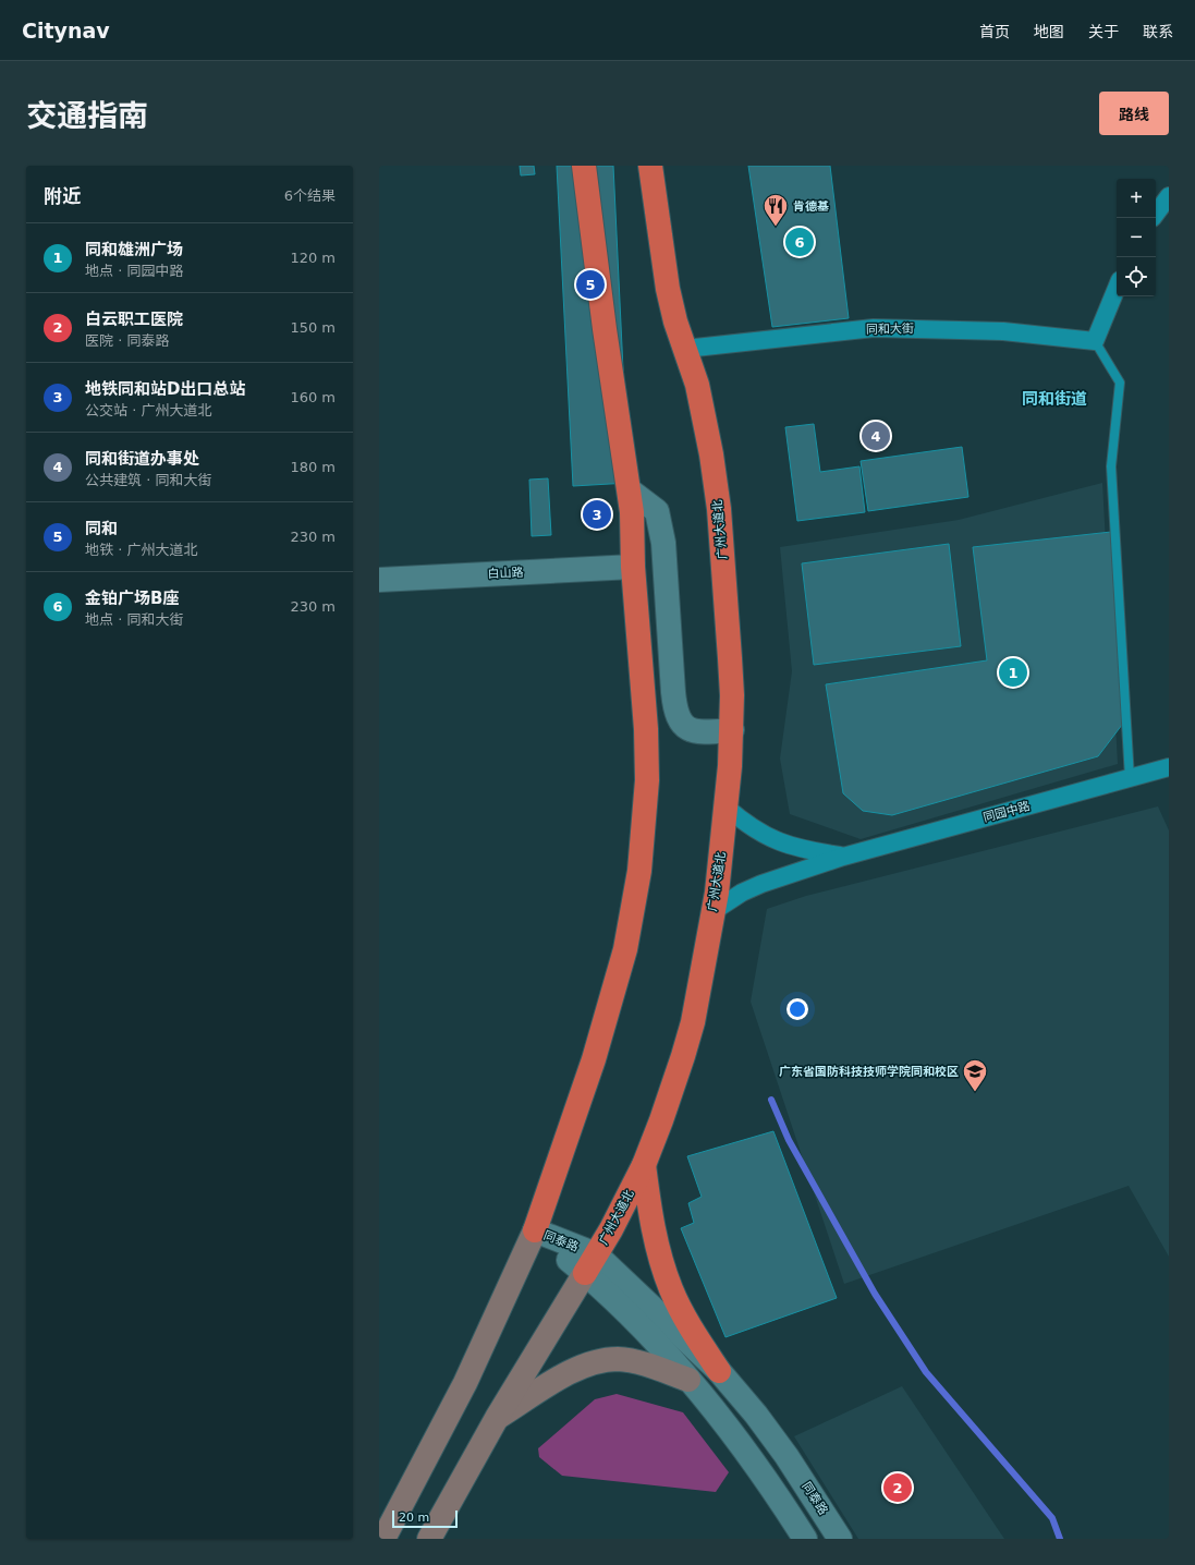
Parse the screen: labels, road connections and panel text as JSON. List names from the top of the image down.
{
  "streets": {
    "highway": ["广州大道北"],
    "main road": ["白山路", "同泰路"],
    "street": ["同和大街", "同园中路"]
  },
  "crossings": [
    ["同和大街", "广州大道北"],
    ["广州大道北", "同园中路"],
    ["广州大道北", "同泰路"]
  ],
  "districts": ["同和街道"],
  "places": {
    "restaurant": ["肯德基"],
    "school or university": ["广东省国防科技技师学院同和校区"]
  },
  "scale_bar": "20 m",
  "page": {
    "header": "Citynav",
    "nav": [
      "首页",
      "地图",
      "关于",
      "联系"
    ],
    "title": "交通指南",
    "buttons": "路线",
    "heading": ["附近", "6个结果"],
    "map_buttons": ["+", "−"],
    "list": [
      {
        "mark": "1",
        "name": "同和雄洲广场",
        "note": "地点 · 同园中路",
        "value": "120 m"
      },
      {
        "mark": "2",
        "name": "白云职工医院",
        "note": "医院 · 同泰路",
        "value": "150 m"
      },
      {
        "mark": "3",
        "name": "地铁同和站D出口总站",
        "note": "公交站 · 广州大道北",
        "value": "160 m"
      },
      {
        "mark": "4",
        "name": "同和街道办事处",
        "note": "公共建筑 · 同和大街",
        "value": "180 m"
      },
      {
        "mark": "5",
        "name": "同和",
        "note": "地铁 · 广州大道北",
        "value": "230 m"
      },
      {
        "mark": "6",
        "name": "金铂广场B座",
        "note": "地点 · 同和大街",
        "value": "230 m"
      }
    ],
    "pins": [
      "6",
      "5",
      "4",
      "3",
      "1",
      "2"
    ],
    "scale": "20 m"
  }
}
